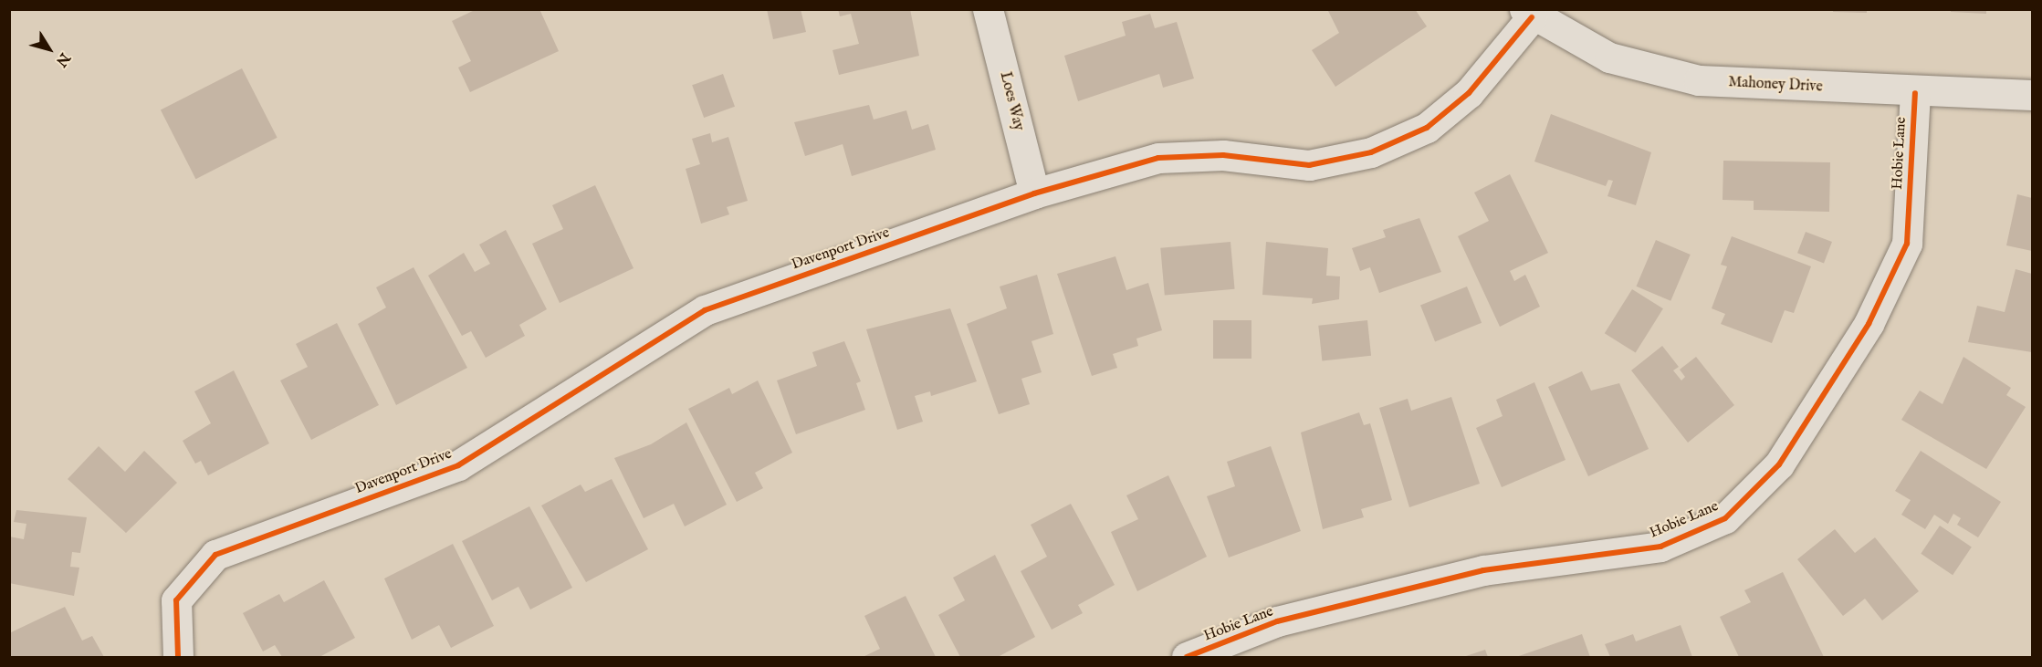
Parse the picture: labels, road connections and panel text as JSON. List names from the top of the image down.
{
  "streets": {
    "street": [
      "Mahoney Drive",
      "Loes Way",
      "Hobie Lane",
      "Davenport Drive"
    ]
  },
  "crossings": [
    ["Mahoney Drive", "Hobie Lane"],
    ["Mahoney Drive", "Davenport Drive"],
    ["Loes Way", "Davenport Drive"]
  ],
  "north": "bottom right"
}
